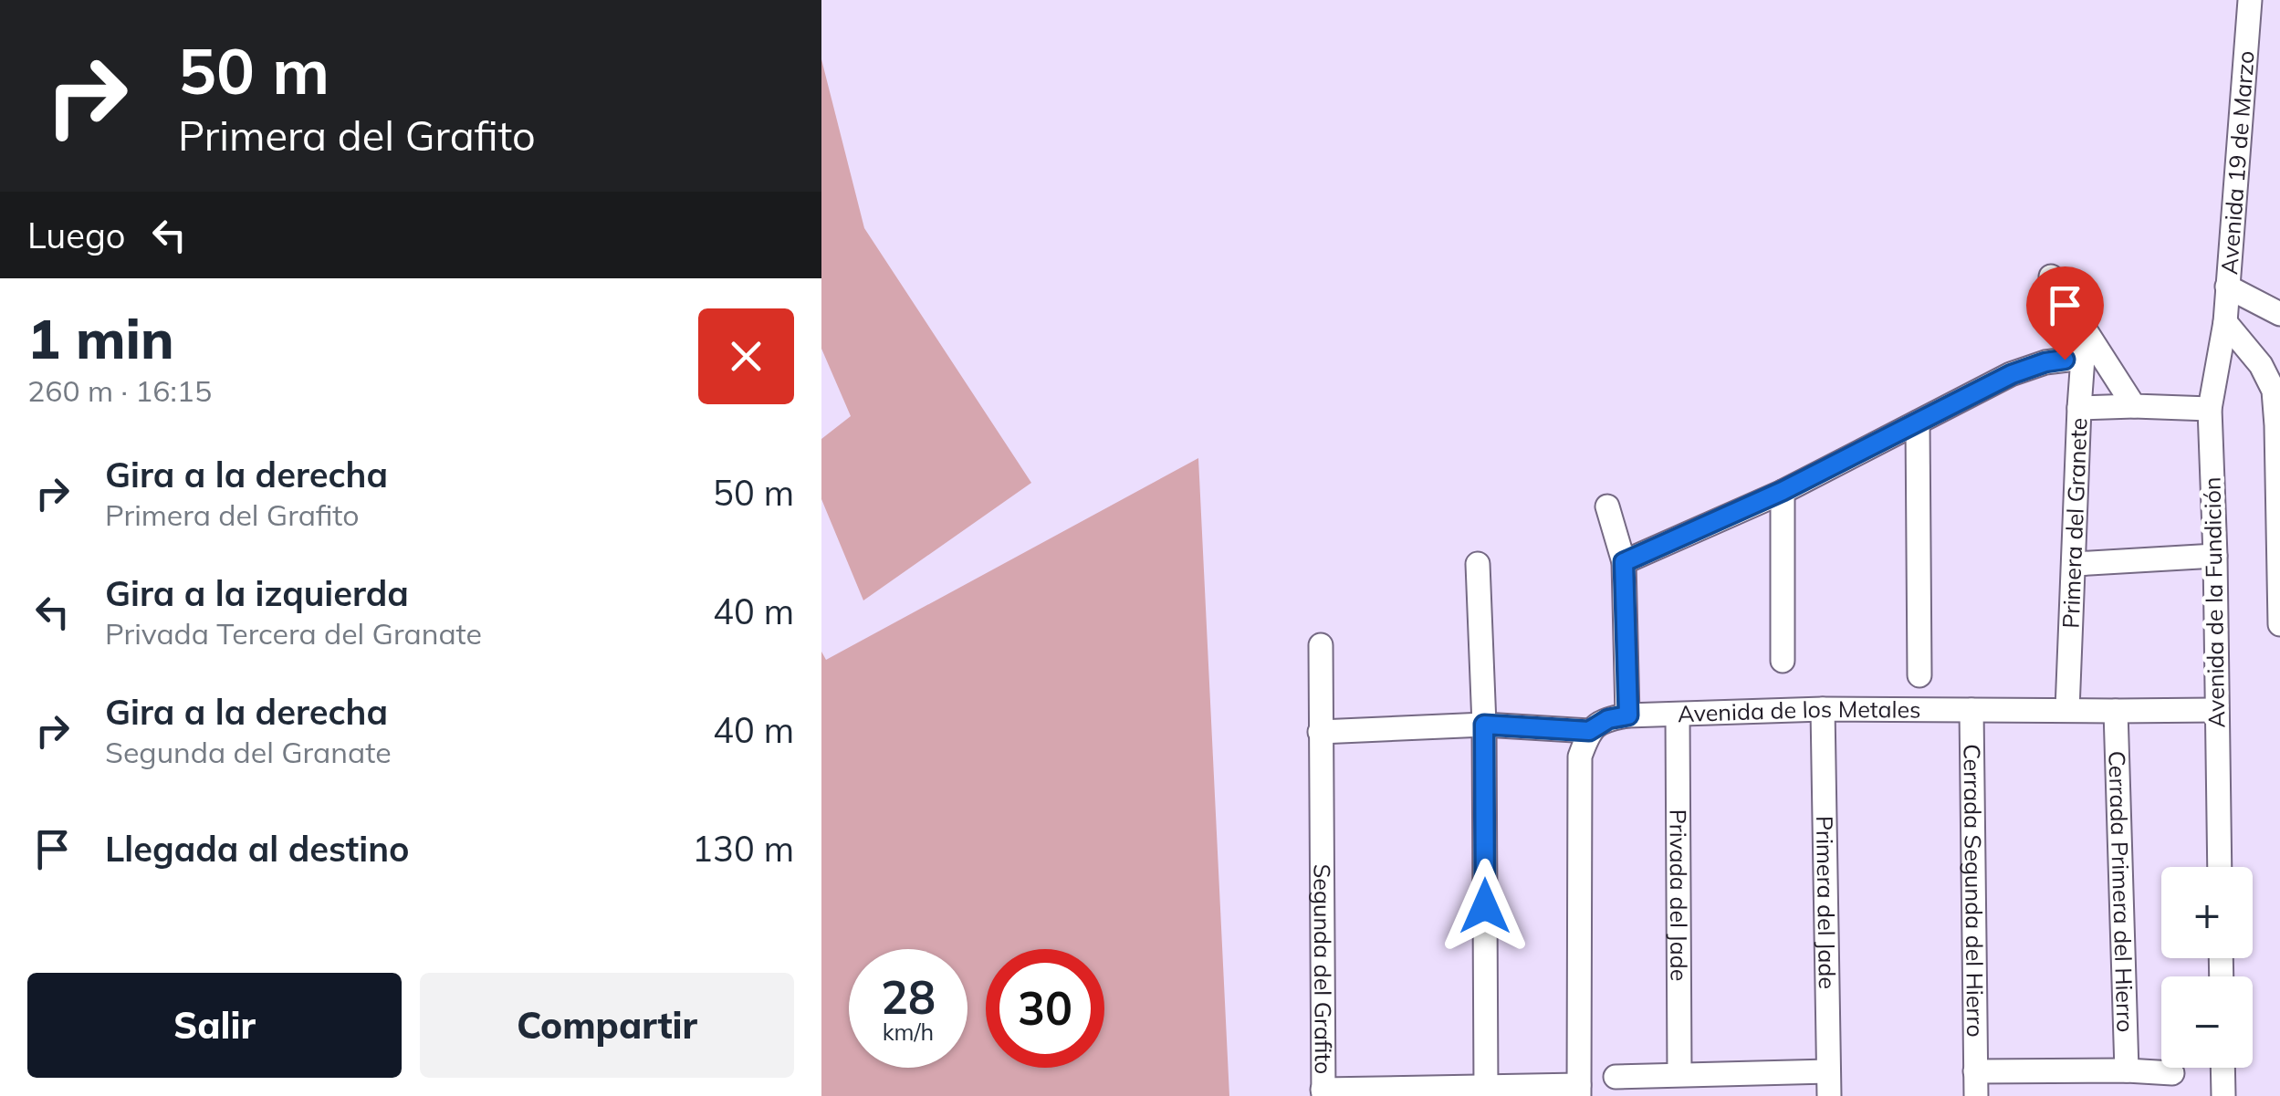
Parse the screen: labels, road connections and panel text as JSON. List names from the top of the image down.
{
  "streets": {
    "street": [
      "Avenida 19 de Marzo",
      "Primera del Granete",
      "Avenida de la Fundición",
      "Avenida de los Metales",
      "Cerrada Segunda del Hierro",
      "Cerrada Primera del Hierro",
      "Privada del Jade",
      "Primera del Jade",
      "Segunda del Grafito"
    ]
  },
  "crossings": [
    ["Avenida 19 de Marzo", "Avenida de la Fundición"],
    ["Primera del Granete", "Avenida de los Metales"],
    ["Avenida de la Fundición", "Avenida de los Metales"],
    ["Avenida de los Metales", "Cerrada Segunda del Hierro"],
    ["Avenida de los Metales", "Cerrada Primera del Hierro"],
    ["Avenida de los Metales", "Privada del Jade"],
    ["Avenida de los Metales", "Primera del Jade"]
  ],
  "page": {
    "turn": ["50 m", "Primera del Grafito"],
    "then": "Luego",
    "heading": ["1 min", "260 m · 16:15"],
    "list": [
      {
        "name": "Gira a la derecha",
        "note": "Primera del Grafito",
        "value": "50 m"
      },
      {
        "name": "Gira a la izquierda",
        "note": "Privada Tercera del Granate",
        "value": "40 m"
      },
      {
        "name": "Gira a la derecha",
        "note": "Segunda del Granate",
        "value": "40 m"
      },
      {
        "name": "Llegada al destino",
        "value": "130 m"
      }
    ],
    "map_buttons": ["+", "−"],
    "speed": "28 km/h",
    "limit": "30",
    "buttons": ["Salir", "Compartir"]
  }
}
